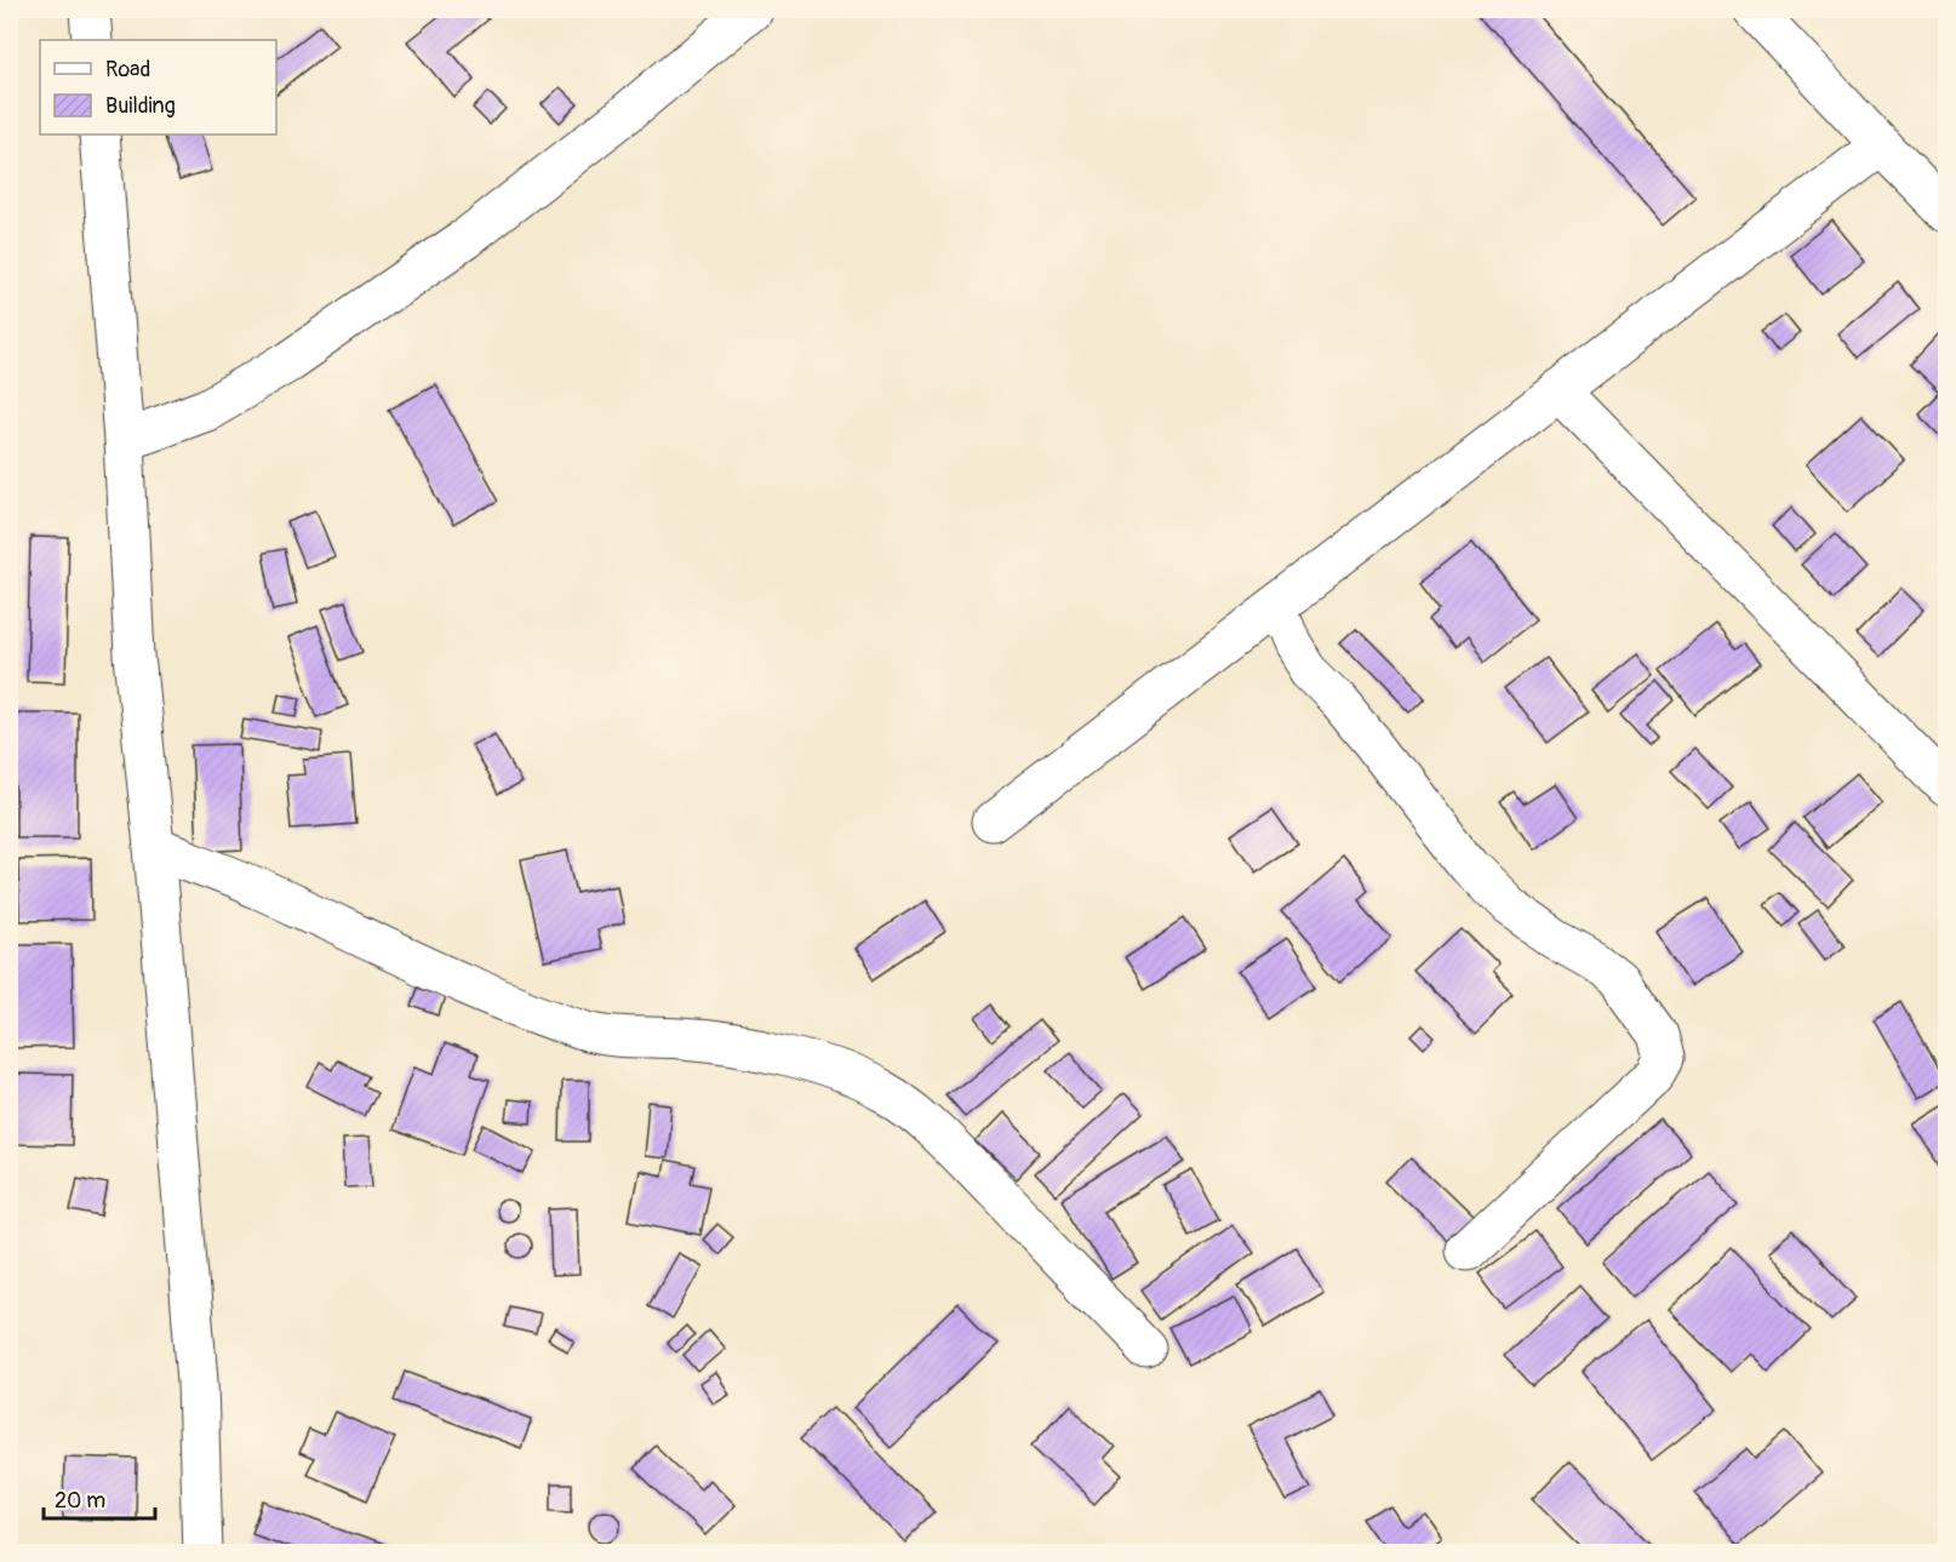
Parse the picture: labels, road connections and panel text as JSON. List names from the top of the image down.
{
  "legend": ["Road", "Building"],
  "scale_bar": "20 m"
}
